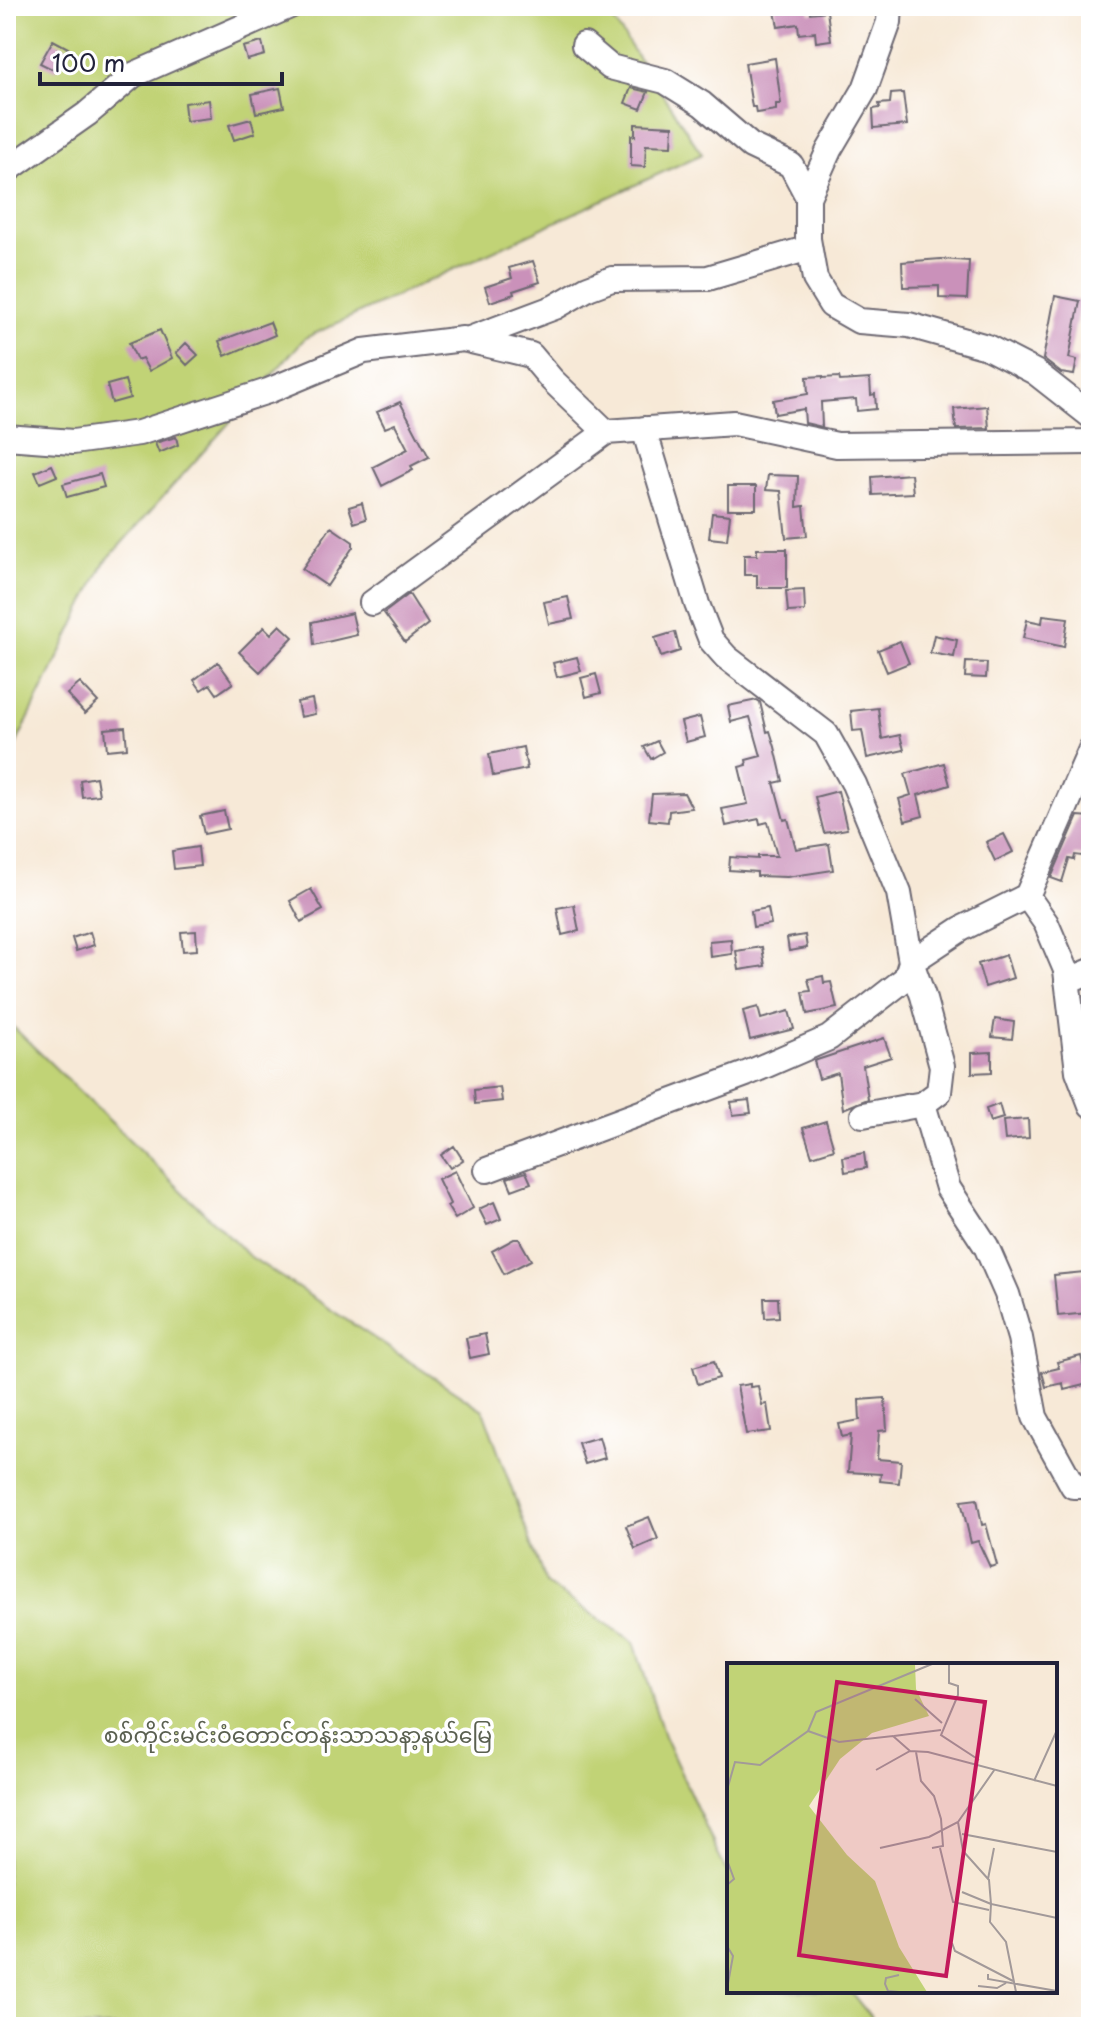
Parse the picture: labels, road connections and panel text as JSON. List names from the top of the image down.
{
  "parks": ["စစ်ကိုင်းမင်းဝံတောင်တန်းသာသနာ့နယ်မြေ"],
  "scale_bar": "100 m"
}
